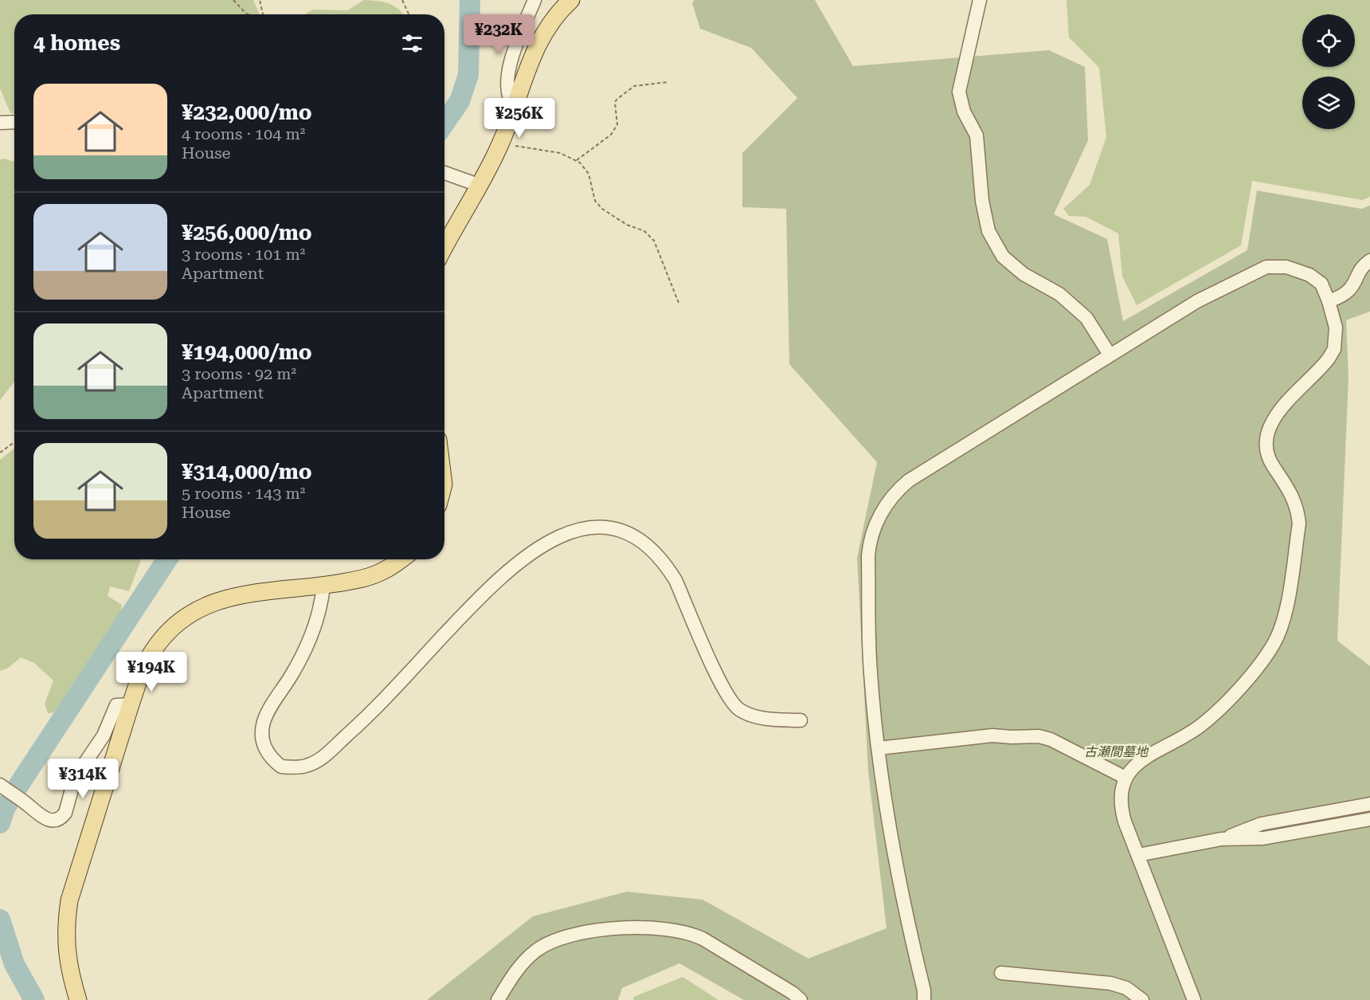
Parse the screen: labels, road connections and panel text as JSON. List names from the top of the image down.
{
  "parks": ["古瀬間墓地"],
  "page": {
    "price": [
      "¥232K",
      "¥256K",
      "¥194K",
      "¥314K"
    ],
    "heading": "4 homes",
    "list": [
      {
        "name": "¥232,000/mo",
        "note": "4 rooms · 104 m² · House"
      },
      {
        "name": "¥256,000/mo",
        "note": "3 rooms · 101 m² · Apartment"
      },
      {
        "name": "¥194,000/mo",
        "note": "3 rooms · 92 m² · Apartment"
      },
      {
        "name": "¥314,000/mo",
        "note": "5 rooms · 143 m² · House"
      }
    ]
  }
}
